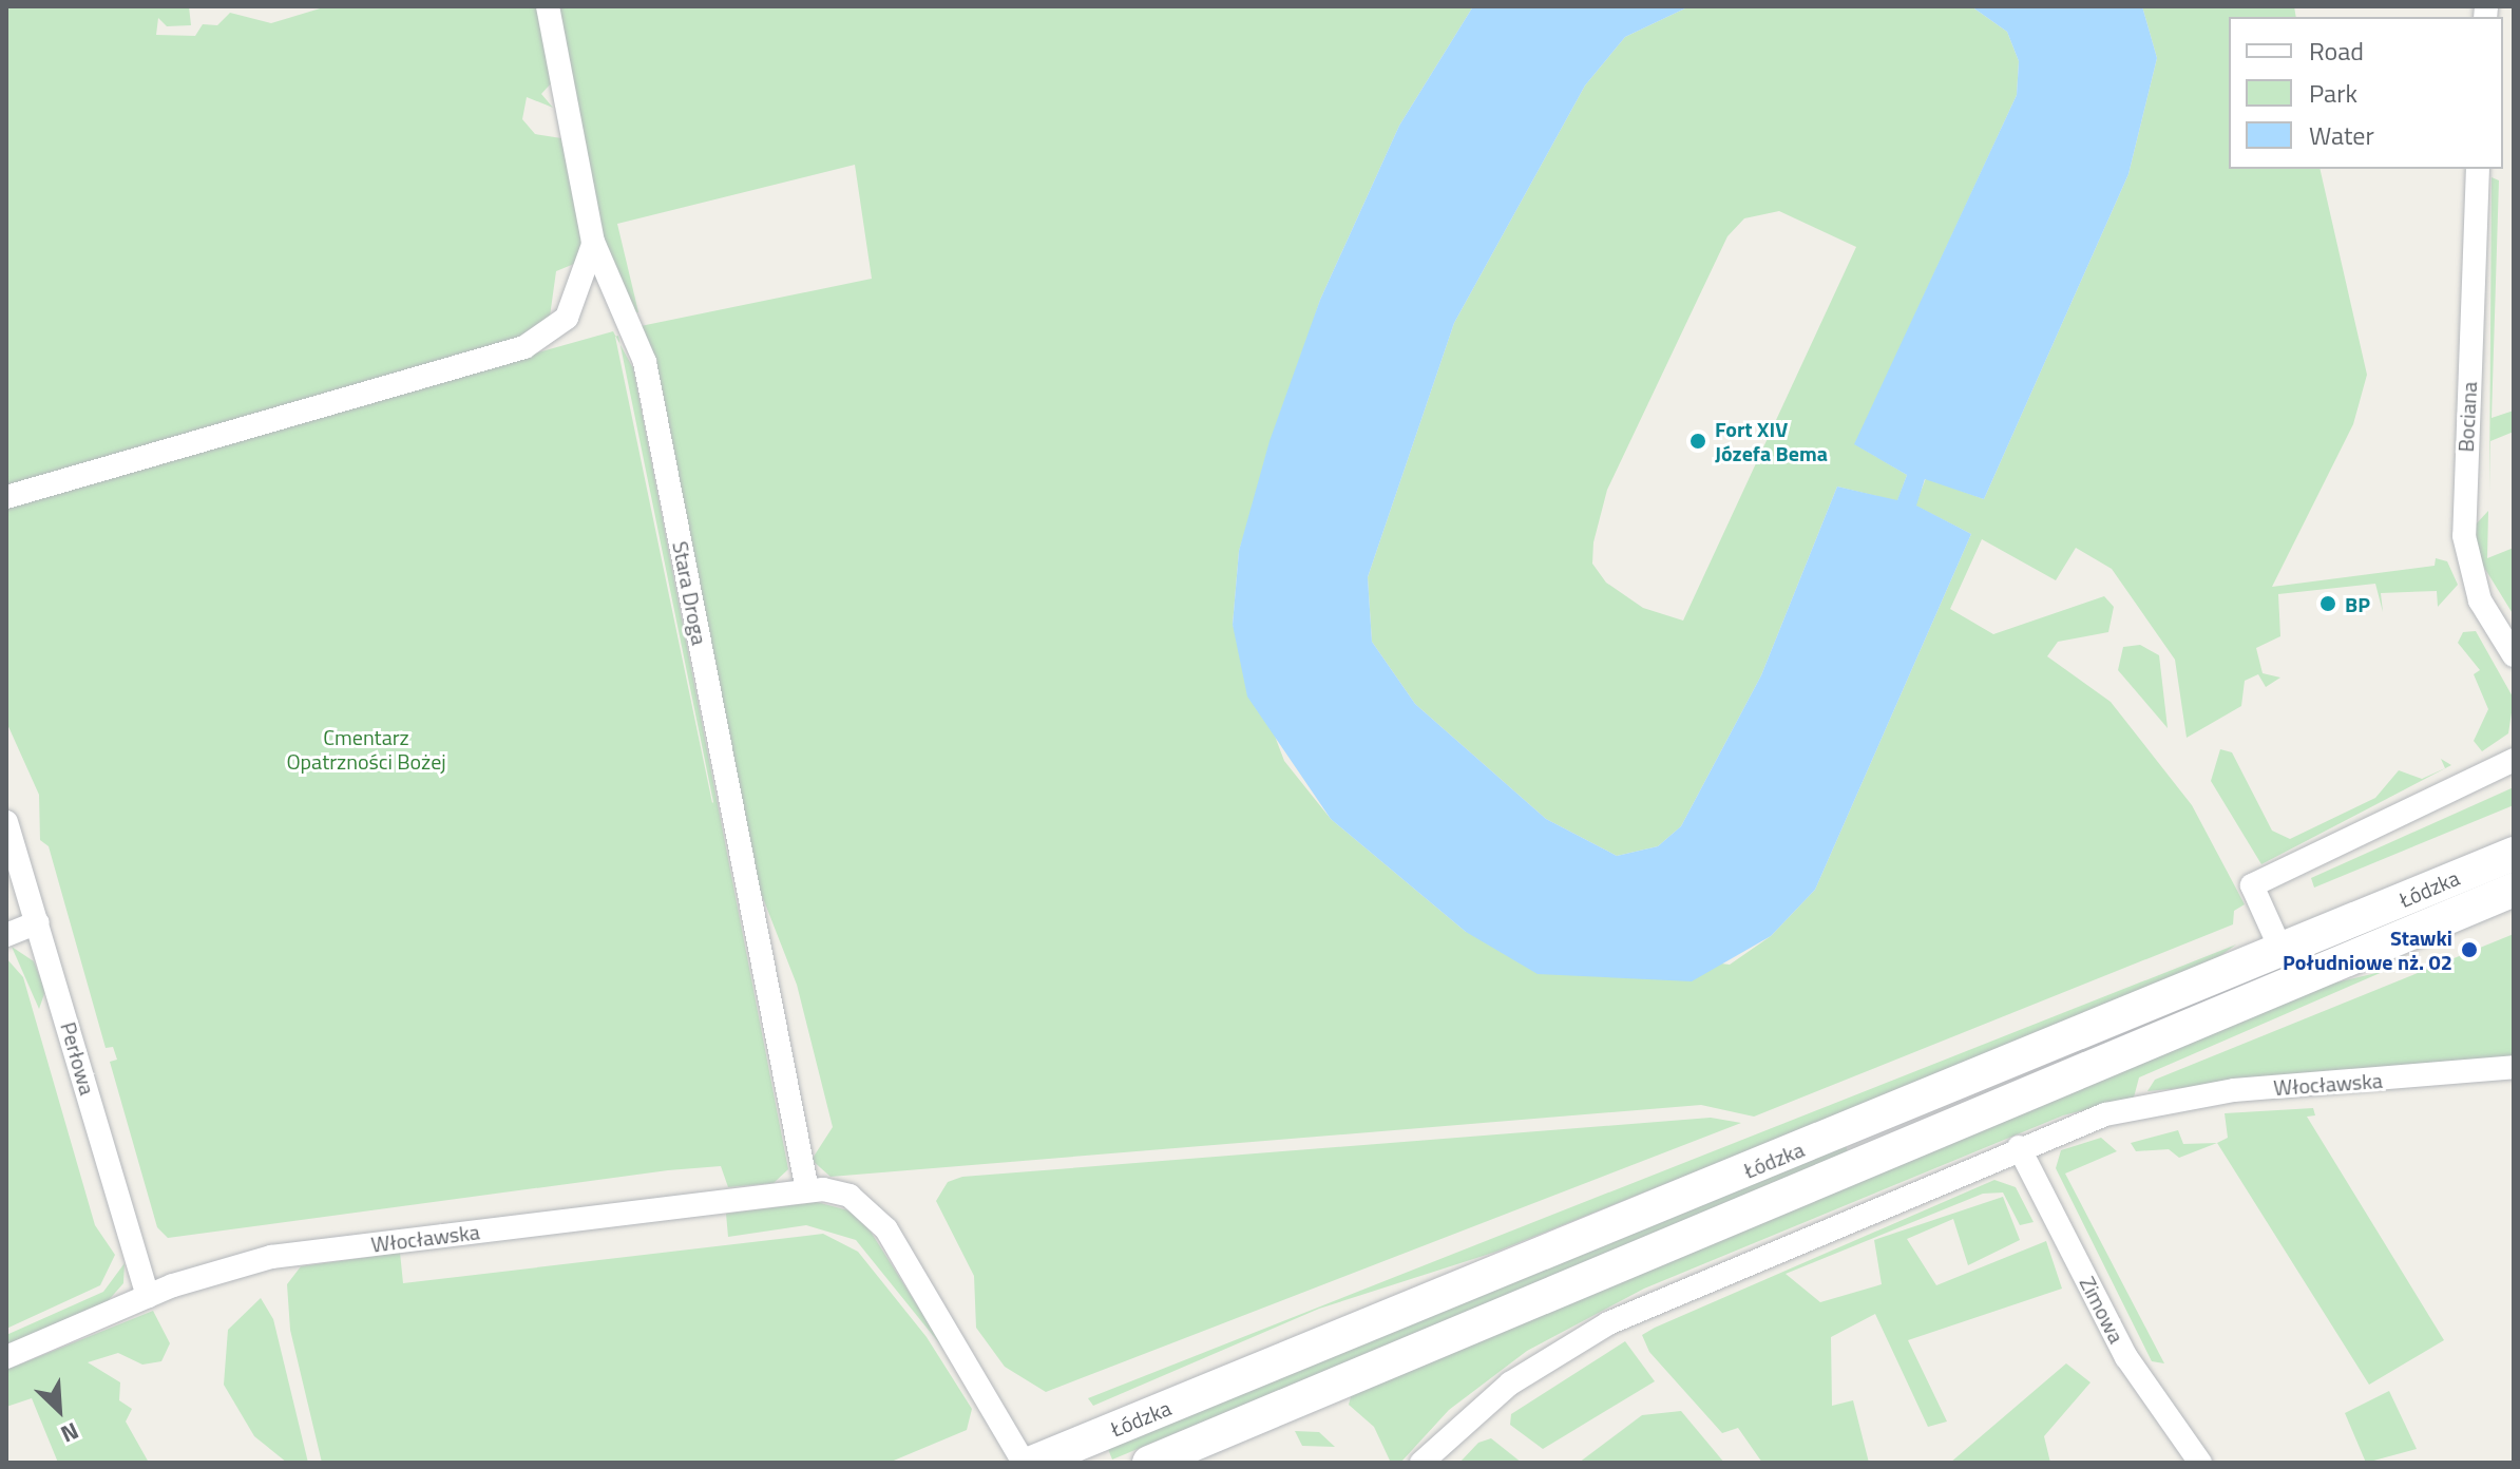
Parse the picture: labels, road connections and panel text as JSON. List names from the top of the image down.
{
  "streets": {
    "main road": ["Łódzka"],
    "street": [
      "Bociana",
      "Stara Droga",
      "Perłowa",
      "Włocławska",
      "Zimowa"
    ]
  },
  "crossings": [
    ["Stara Droga", "Włocławska"],
    ["Perłowa", "Włocławska"],
    ["Włocławska", "Zimowa"]
  ],
  "parks": ["Cmentarz Opatrzności Bożej"],
  "places": ["Fort XIV Józefa Bema", "BP", "Stawki Południowe nż. 02"],
  "legend": ["Road", "Park", "Water"],
  "north": "bottom right"
}
